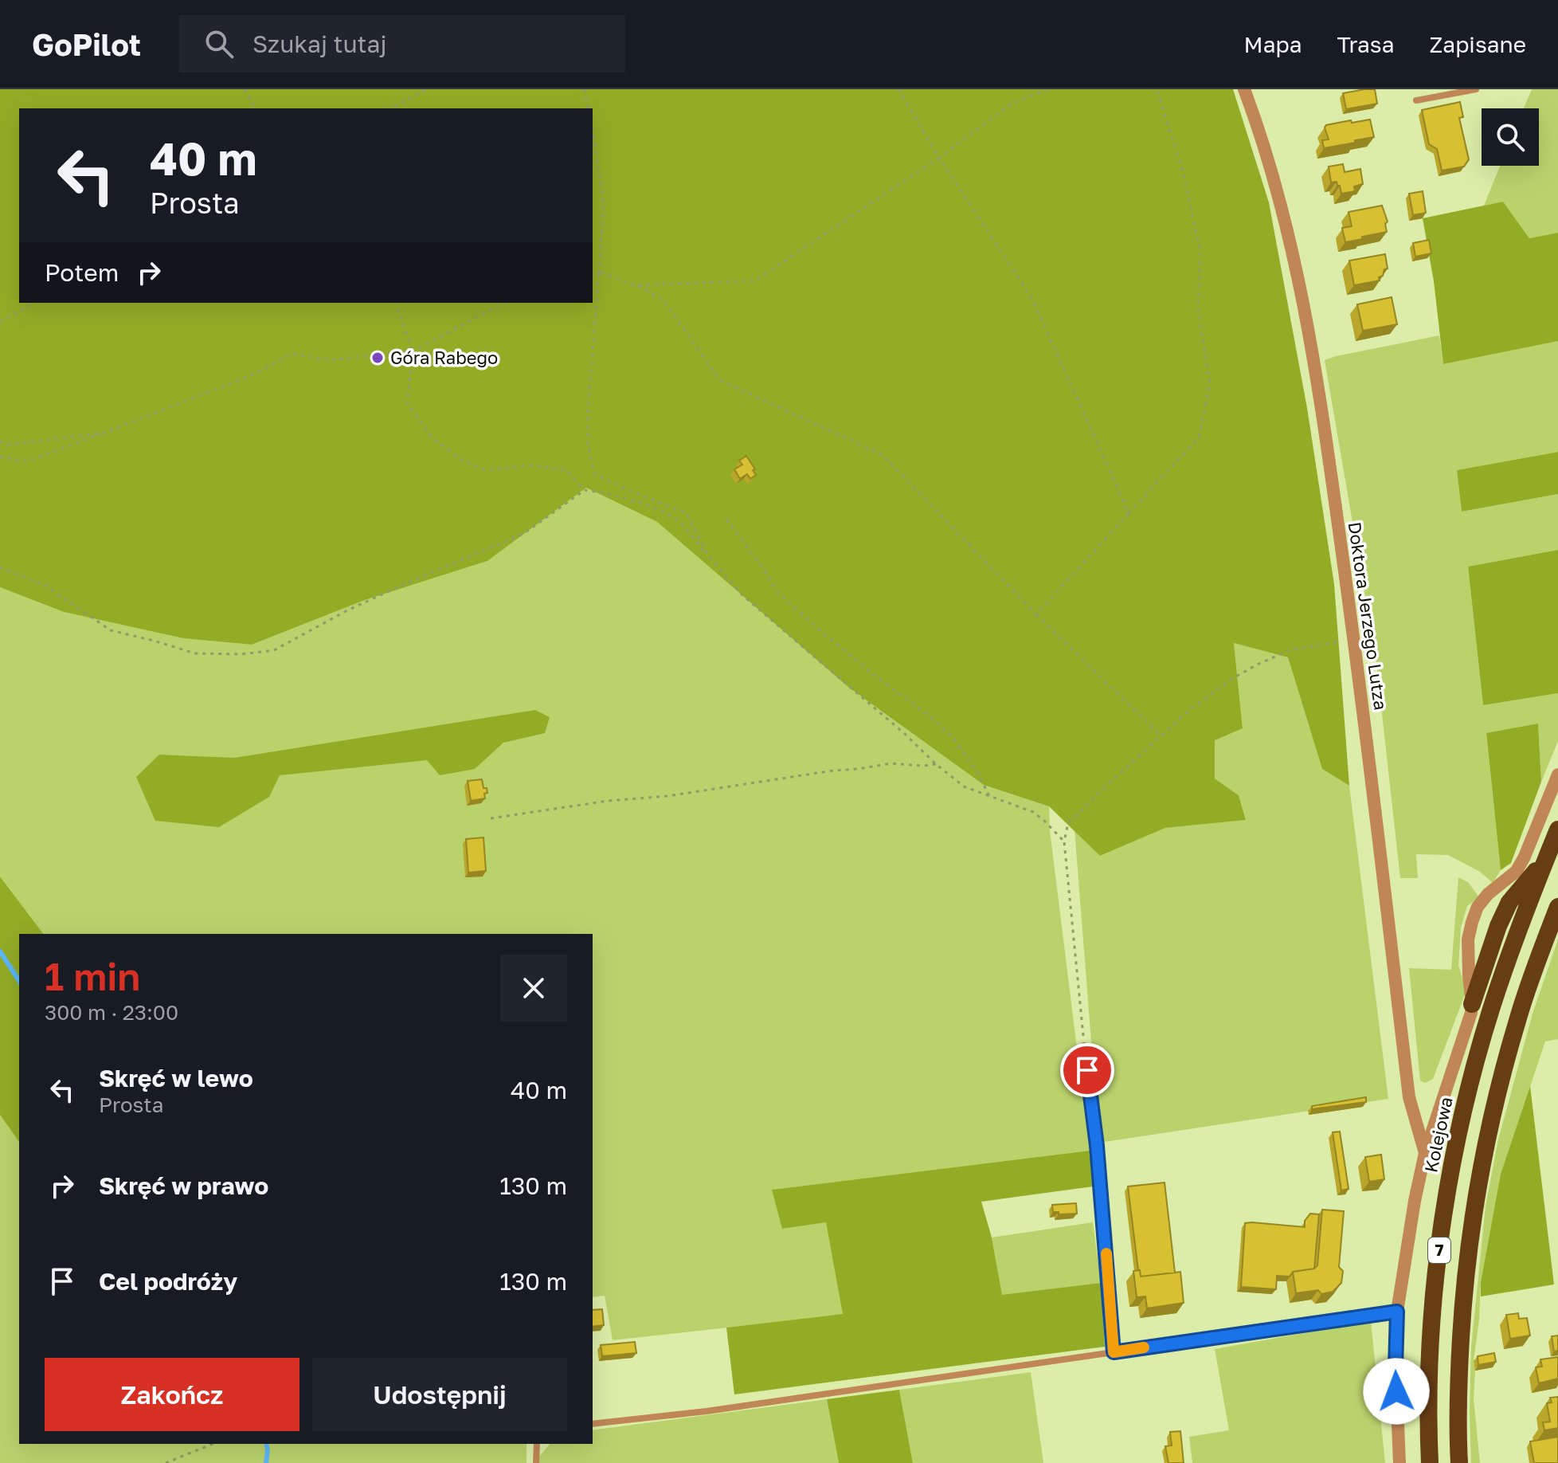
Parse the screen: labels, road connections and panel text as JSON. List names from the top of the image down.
{
  "streets": {
    "highway": ["Kolejowa", "7"],
    "street": ["Doktora Jerzego Lutza"]
  },
  "crossings": [
    ["Doktora Jerzego Lutza", "Kolejowa"]
  ],
  "places": ["Góra Rabego"],
  "page": {
    "header": "GoPilot",
    "search": "Szukaj tutaj",
    "nav": ["Mapa", "Trasa", "Zapisane"],
    "turn": ["40 m", "Prosta"],
    "then": "Potem",
    "heading": ["1 min", "300 m · 23:00"],
    "list": [
      {
        "name": "Skręć w lewo",
        "note": "Prosta",
        "value": "40 m"
      },
      {
        "name": "Skręć w prawo",
        "value": "130 m"
      },
      {
        "name": "Cel podróży",
        "value": "130 m"
      }
    ],
    "buttons": ["Zakończ", "Udostępnij"]
  }
}
